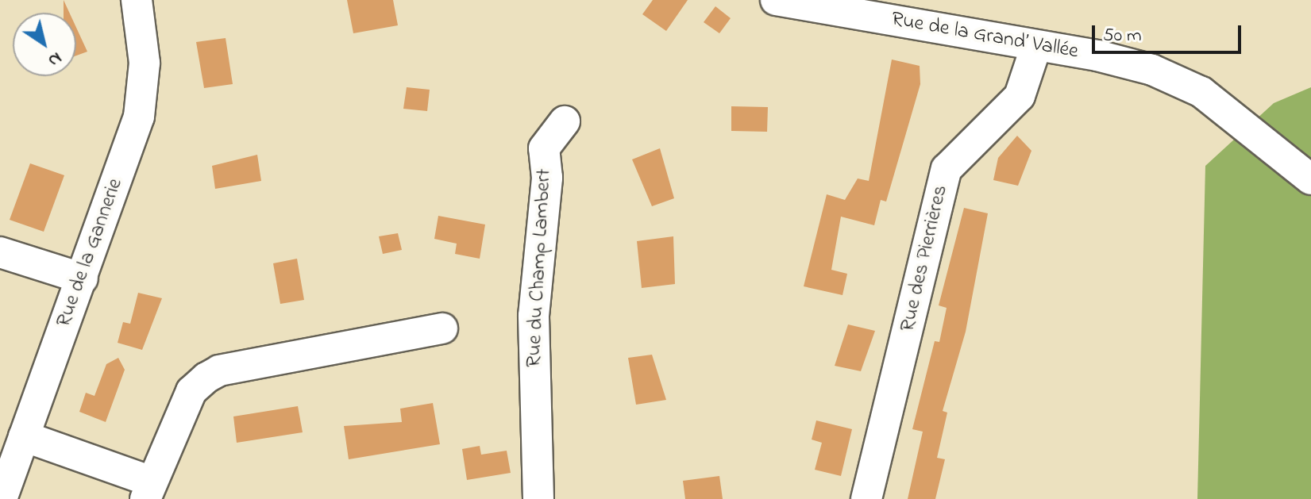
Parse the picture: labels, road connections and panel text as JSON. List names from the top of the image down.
{
  "streets": {
    "street": [
      "Rue de la Grand’ Vallée",
      "Rue de la Gannerie",
      "Rue des Pierrières",
      "Rue du Champ Lambert"
    ]
  },
  "crossings": [
    ["Rue de la Grand’ Vallée", "Rue des Pierrières"]
  ],
  "scale_bar": "50 m",
  "north": "bottom right"
}
